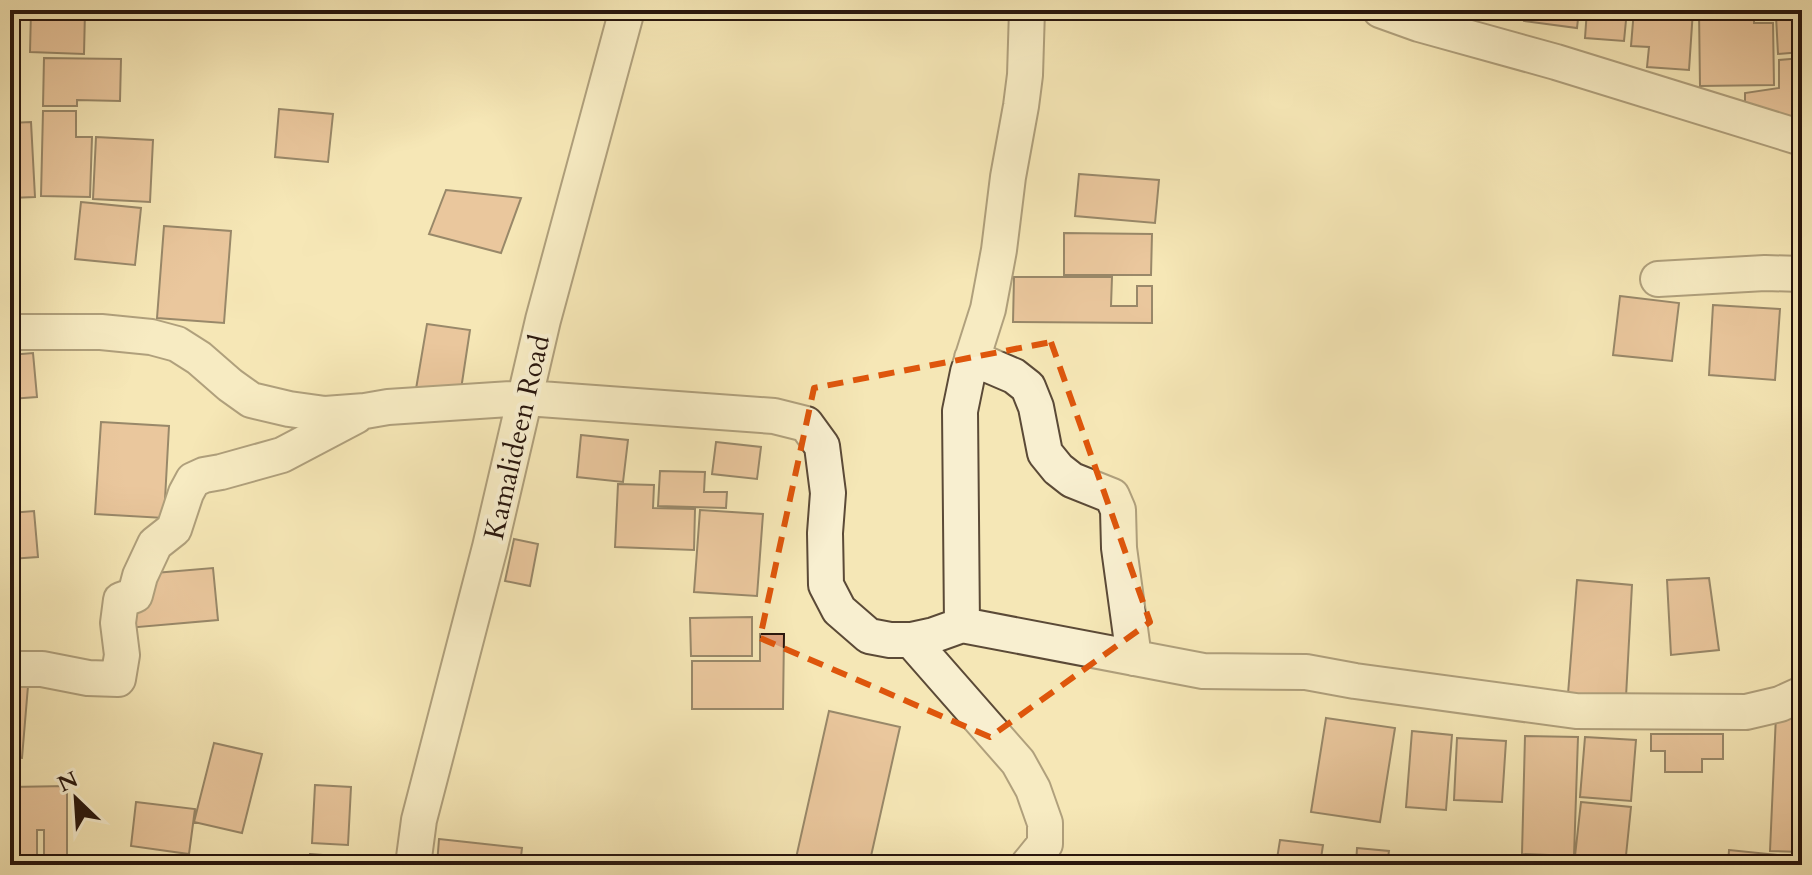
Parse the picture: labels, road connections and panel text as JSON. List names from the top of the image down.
{
  "streets": {
    "street": ["Kamalideen Road"]
  },
  "north": "top left"
}
